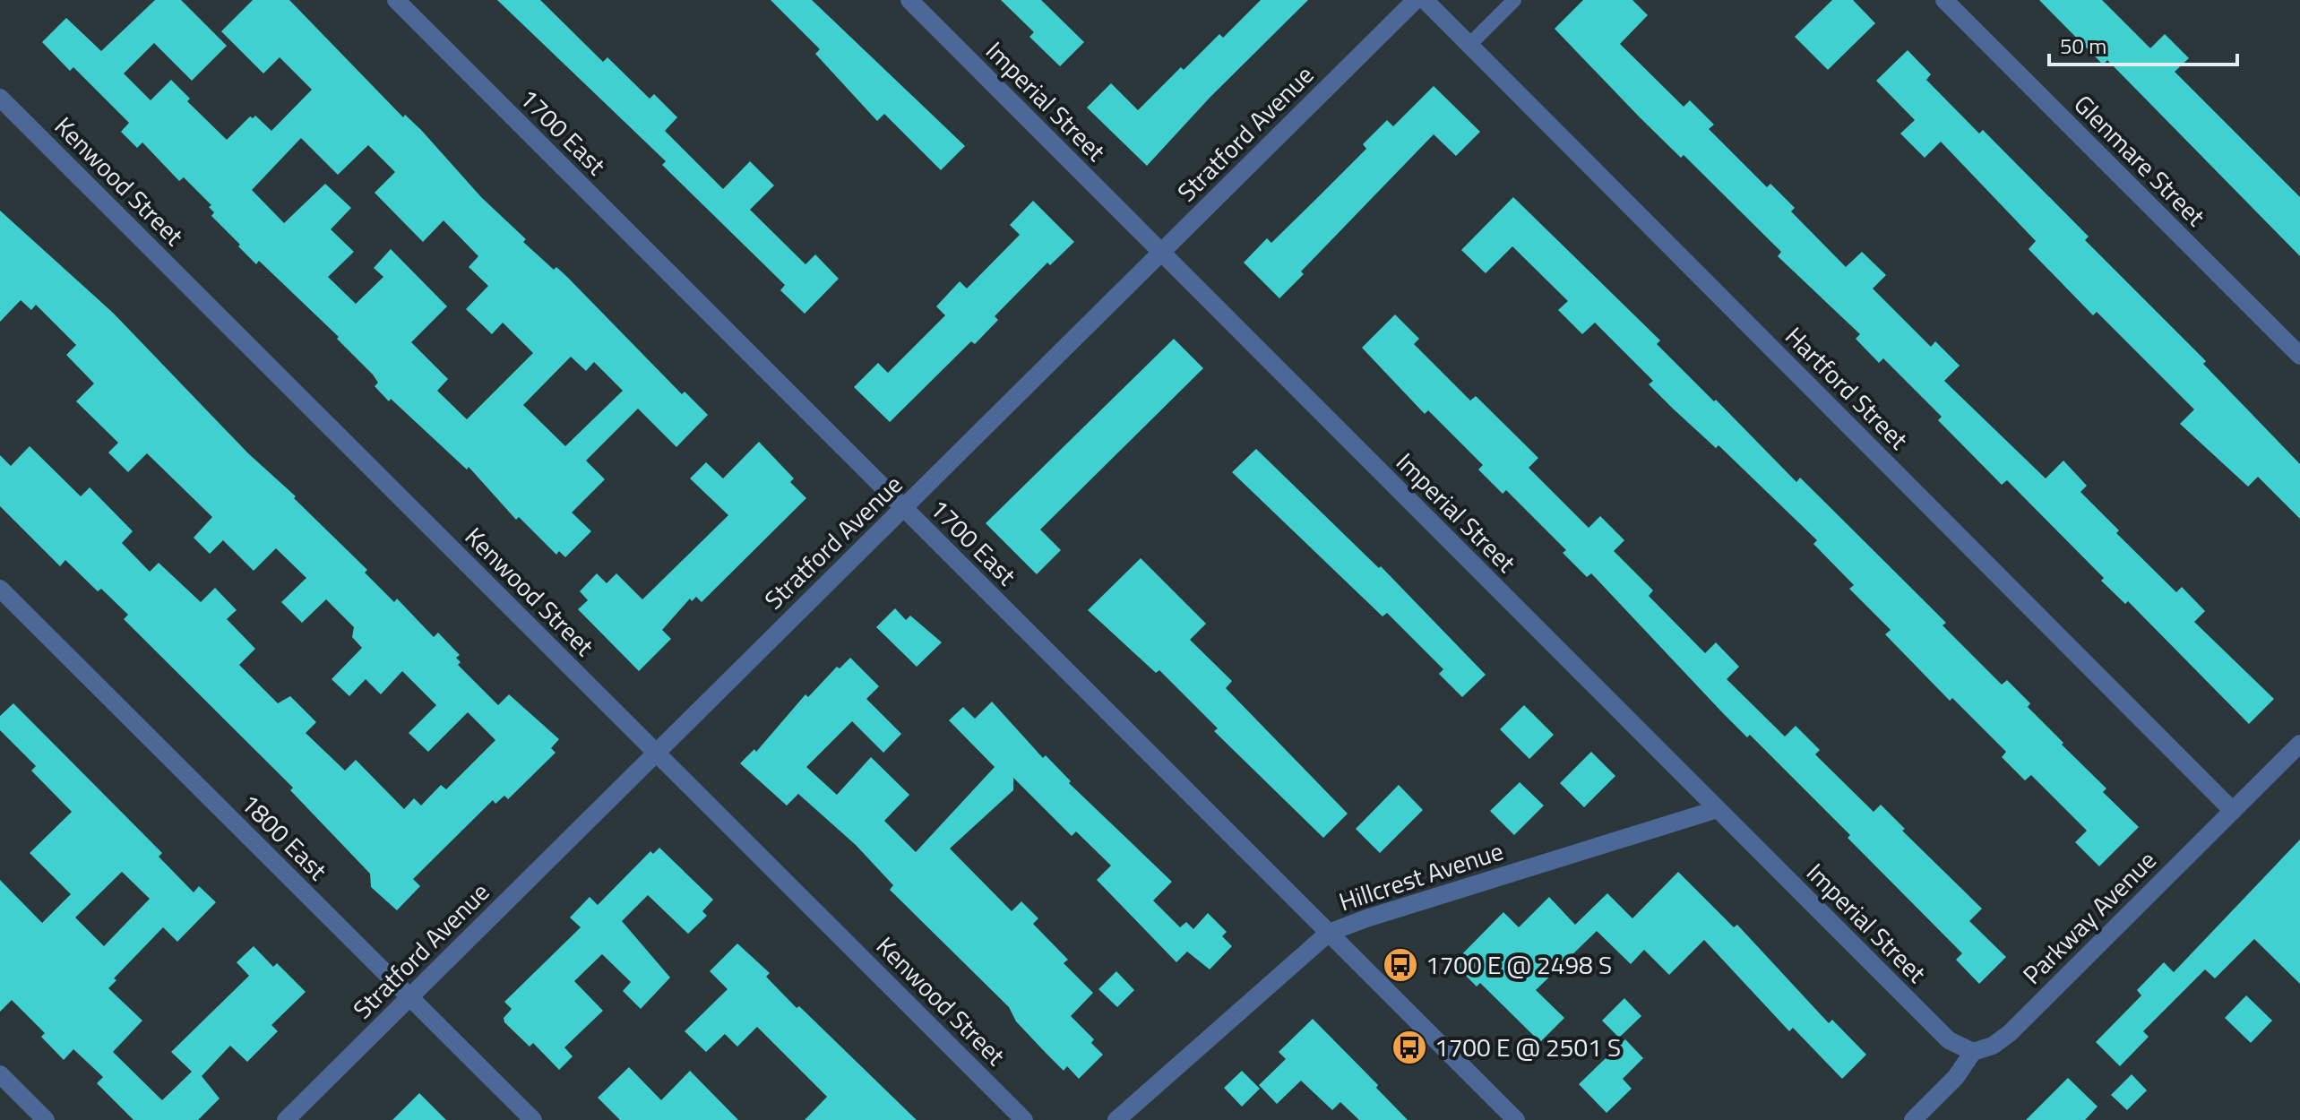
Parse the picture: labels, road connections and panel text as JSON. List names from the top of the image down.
{
  "streets": {
    "street": [
      "Imperial Street",
      "1700 East",
      "Stratford Avenue",
      "Glenmare Street",
      "Kenwood Street",
      "Hartford Street",
      "1800 East",
      "Hillcrest Avenue",
      "Parkway Avenue"
    ]
  },
  "crossings": [
    ["Imperial Street", "Stratford Avenue"],
    ["Imperial Street", "Hillcrest Avenue"],
    ["Imperial Street", "Parkway Avenue"],
    ["1700 East", "Stratford Avenue"],
    ["1700 East", "Hillcrest Avenue"],
    ["Stratford Avenue", "Kenwood Street"],
    ["Stratford Avenue", "1800 East"],
    ["Hartford Street", "Parkway Avenue"]
  ],
  "places": {
    "bus stop": ["1700 E @ 2498 S", "1700 E @ 2501 S"]
  },
  "scale_bar": "50 m"
}
